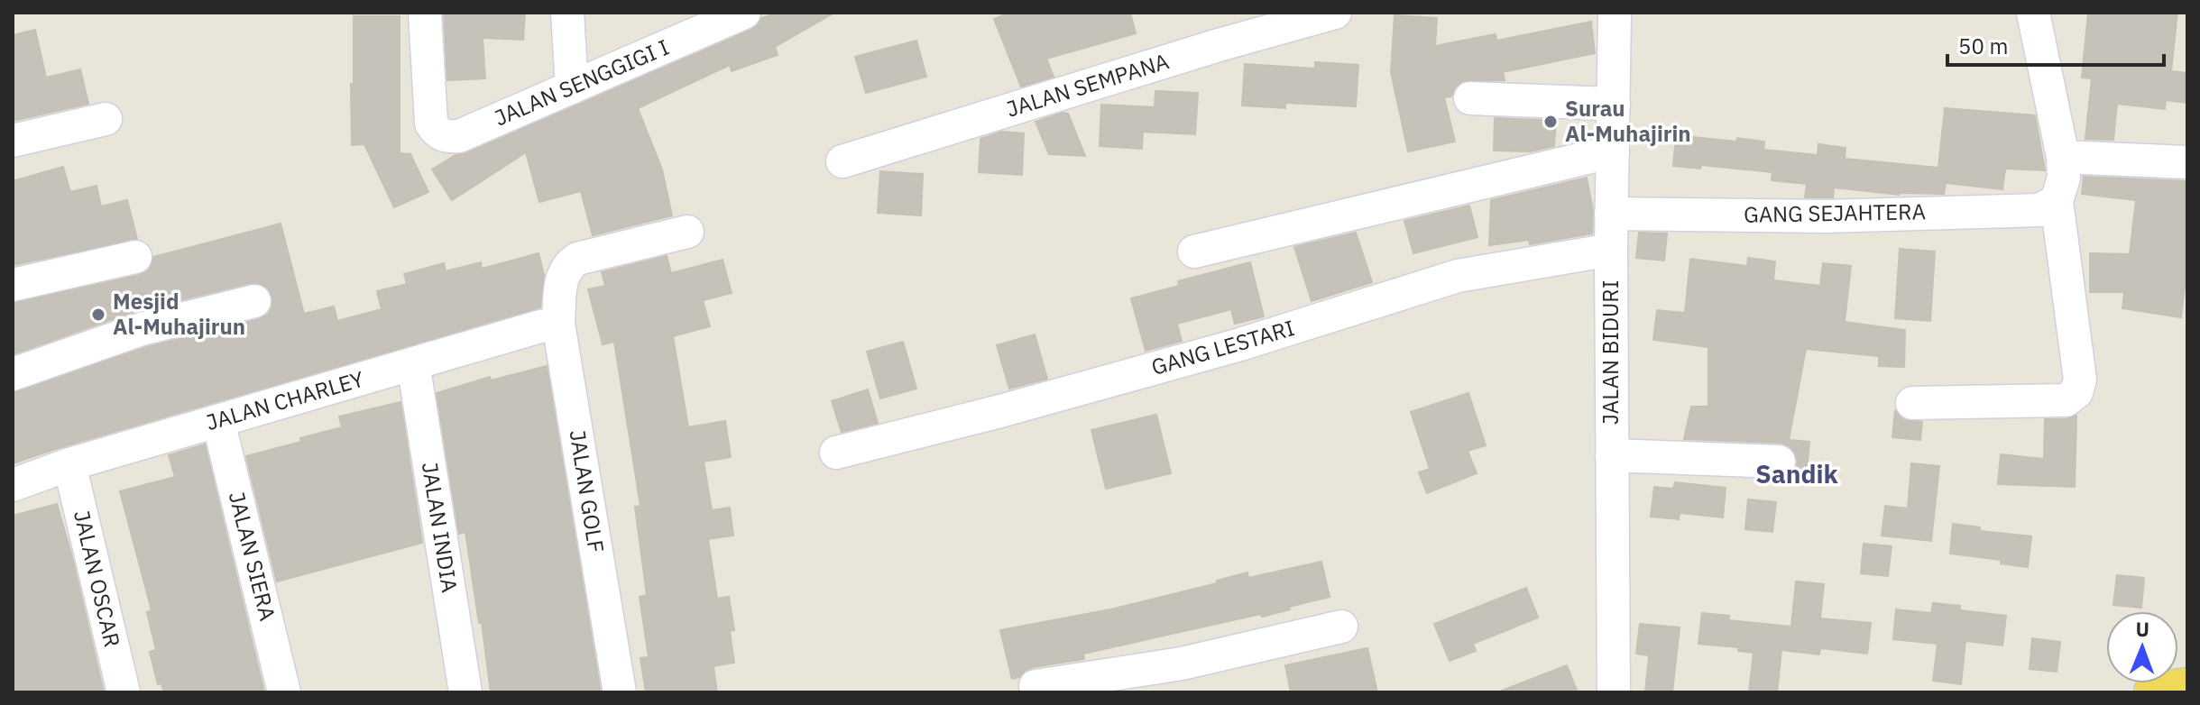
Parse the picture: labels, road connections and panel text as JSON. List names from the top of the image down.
{
  "streets": {
    "street": [
      "JALAN SENGGIGI I",
      "JALAN SEMPANA",
      "GANG SEJAHTERA",
      "GANG LESTARI",
      "JALAN BIDURI",
      "JALAN CHARLEY",
      "JALAN GOLF",
      "JALAN INDIA",
      "JALAN SIERA",
      "JALAN OSCAR"
    ]
  },
  "crossings": [
    ["GANG SEJAHTERA", "JALAN BIDURI"],
    ["GANG LESTARI", "JALAN BIDURI"],
    ["JALAN CHARLEY", "JALAN GOLF"],
    ["JALAN CHARLEY", "JALAN INDIA"],
    ["JALAN CHARLEY", "JALAN SIERA"],
    ["JALAN CHARLEY", "JALAN OSCAR"]
  ],
  "districts": ["Sandik"],
  "places": ["Surau Al-Muhajirin", "Mesjid Al-Muhajirun"],
  "scale_bar": "50 m",
  "north": "top"
}
